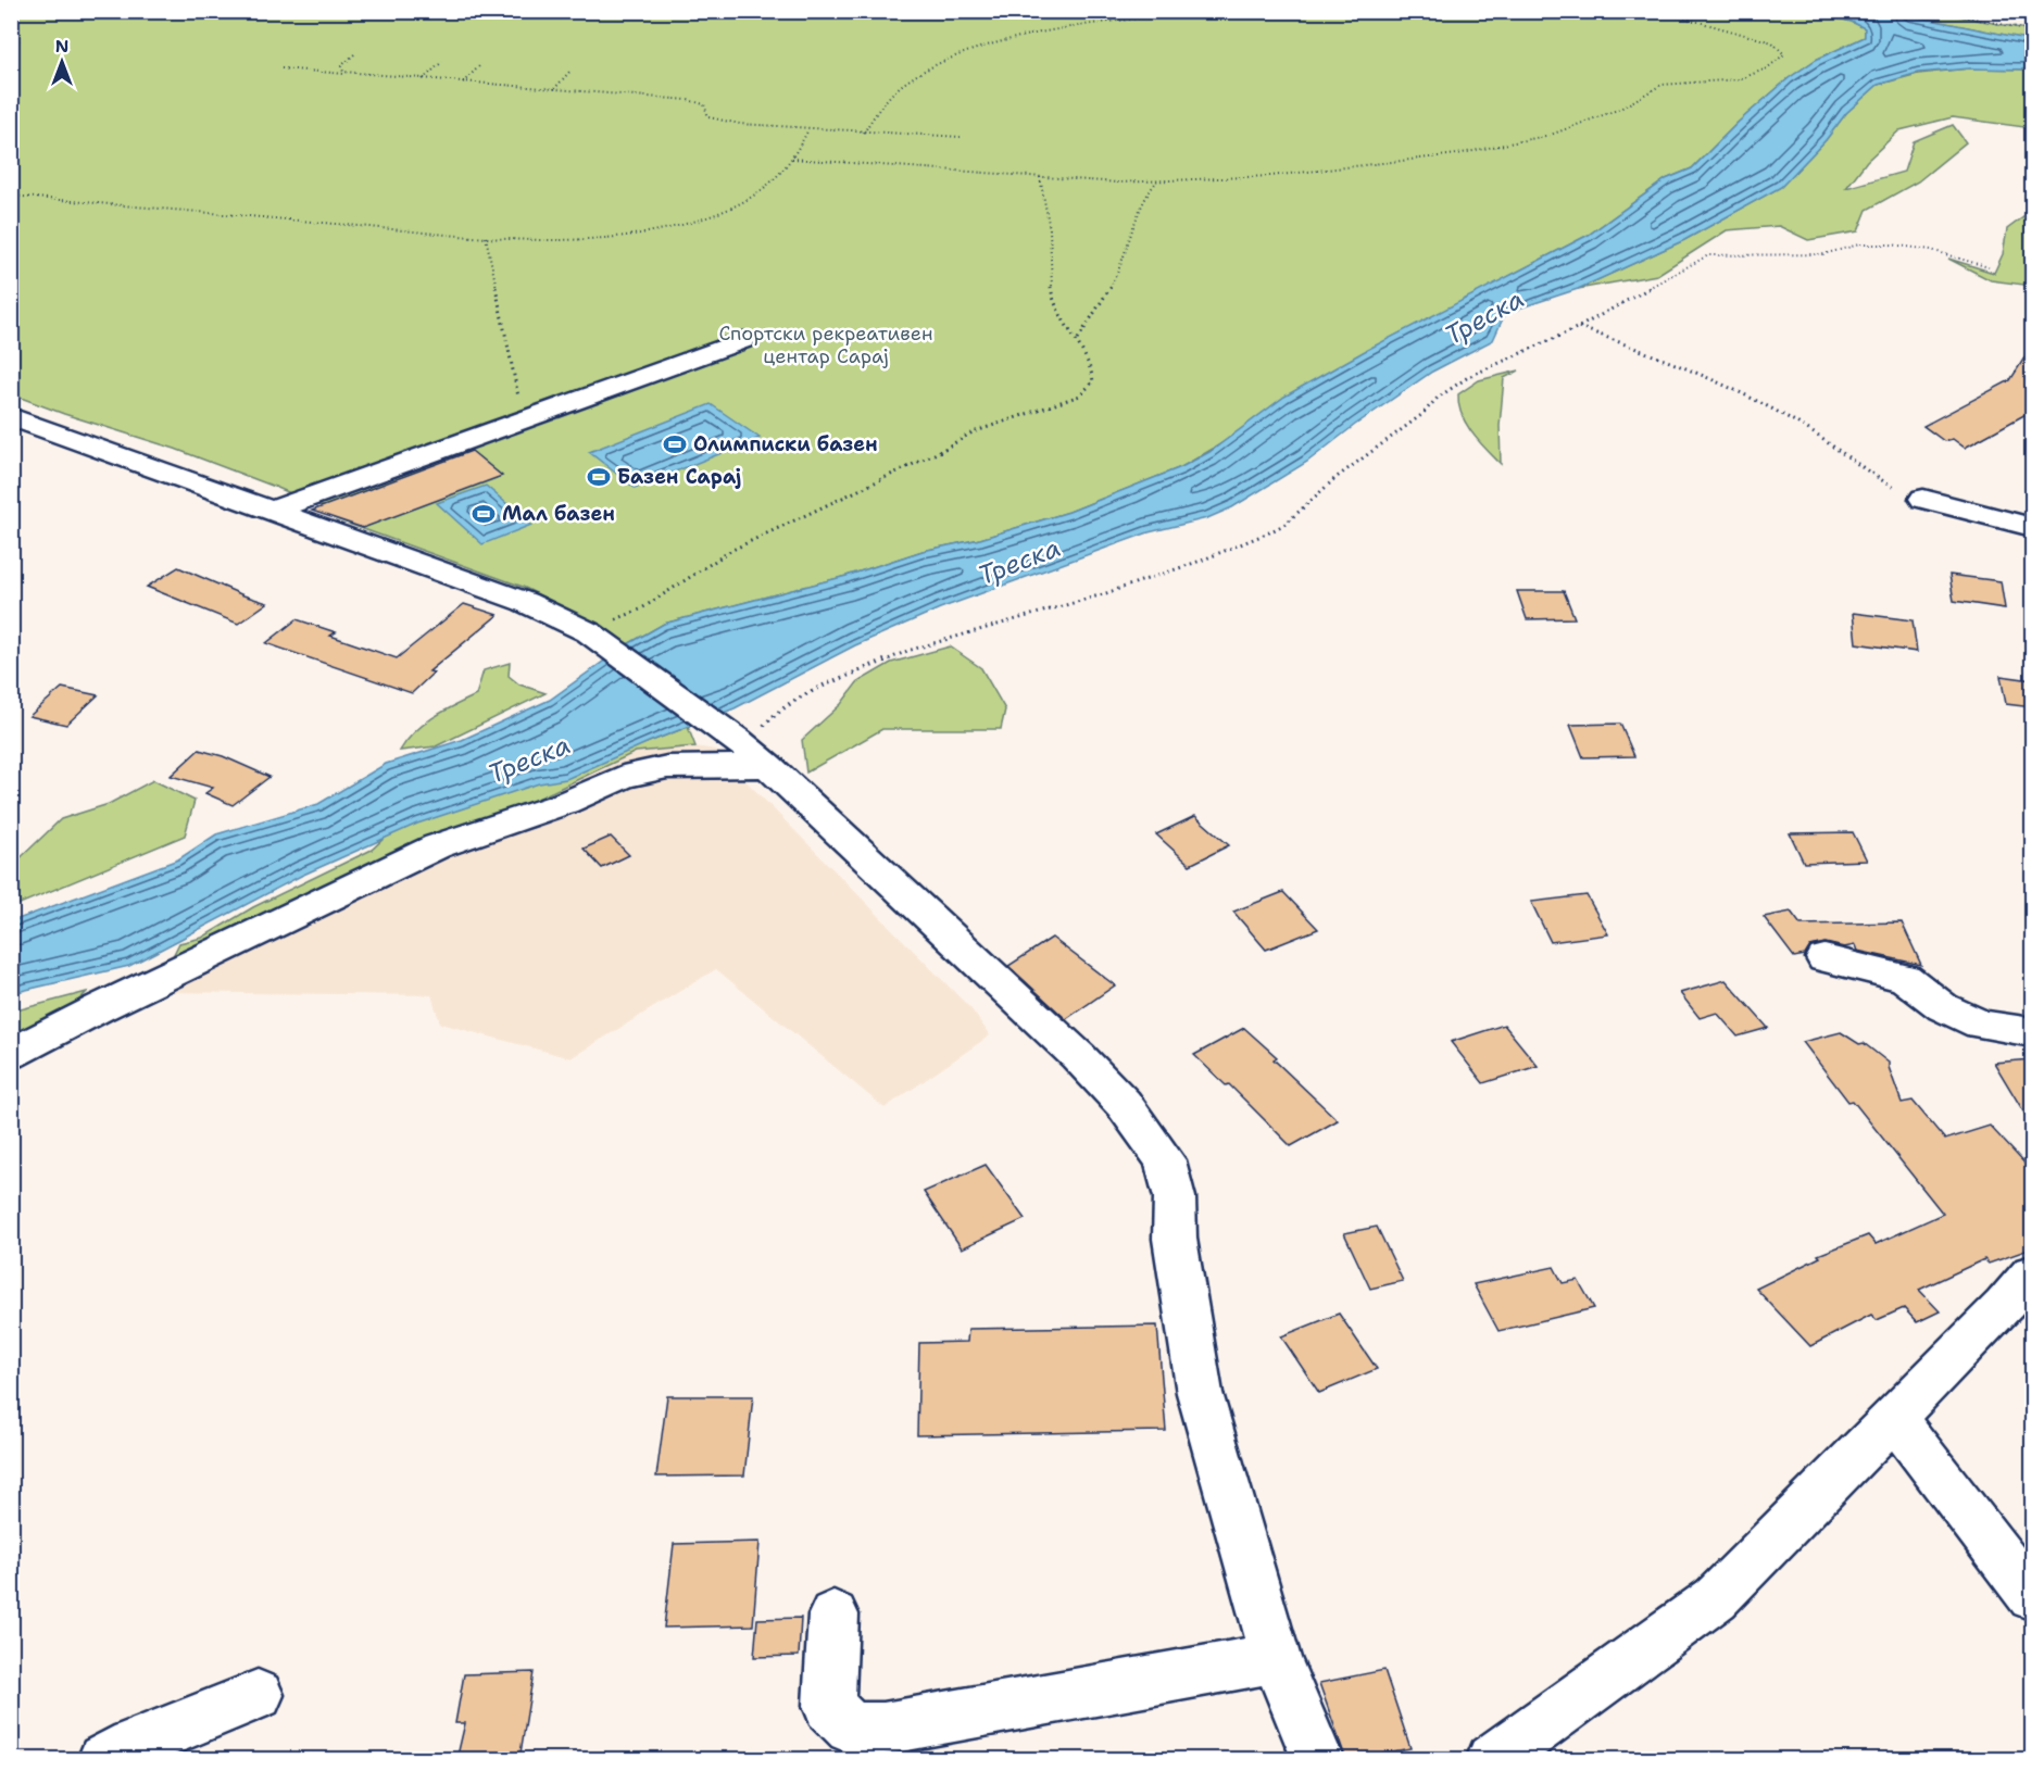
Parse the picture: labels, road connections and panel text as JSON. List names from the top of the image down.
{
  "water": ["Треска"],
  "parks": ["Спортски рекреативен центар Сарај"],
  "places": {
    "sports": ["Олимписки базен", "Базен Сарај", "Мал базен"]
  },
  "north": "top"
}
